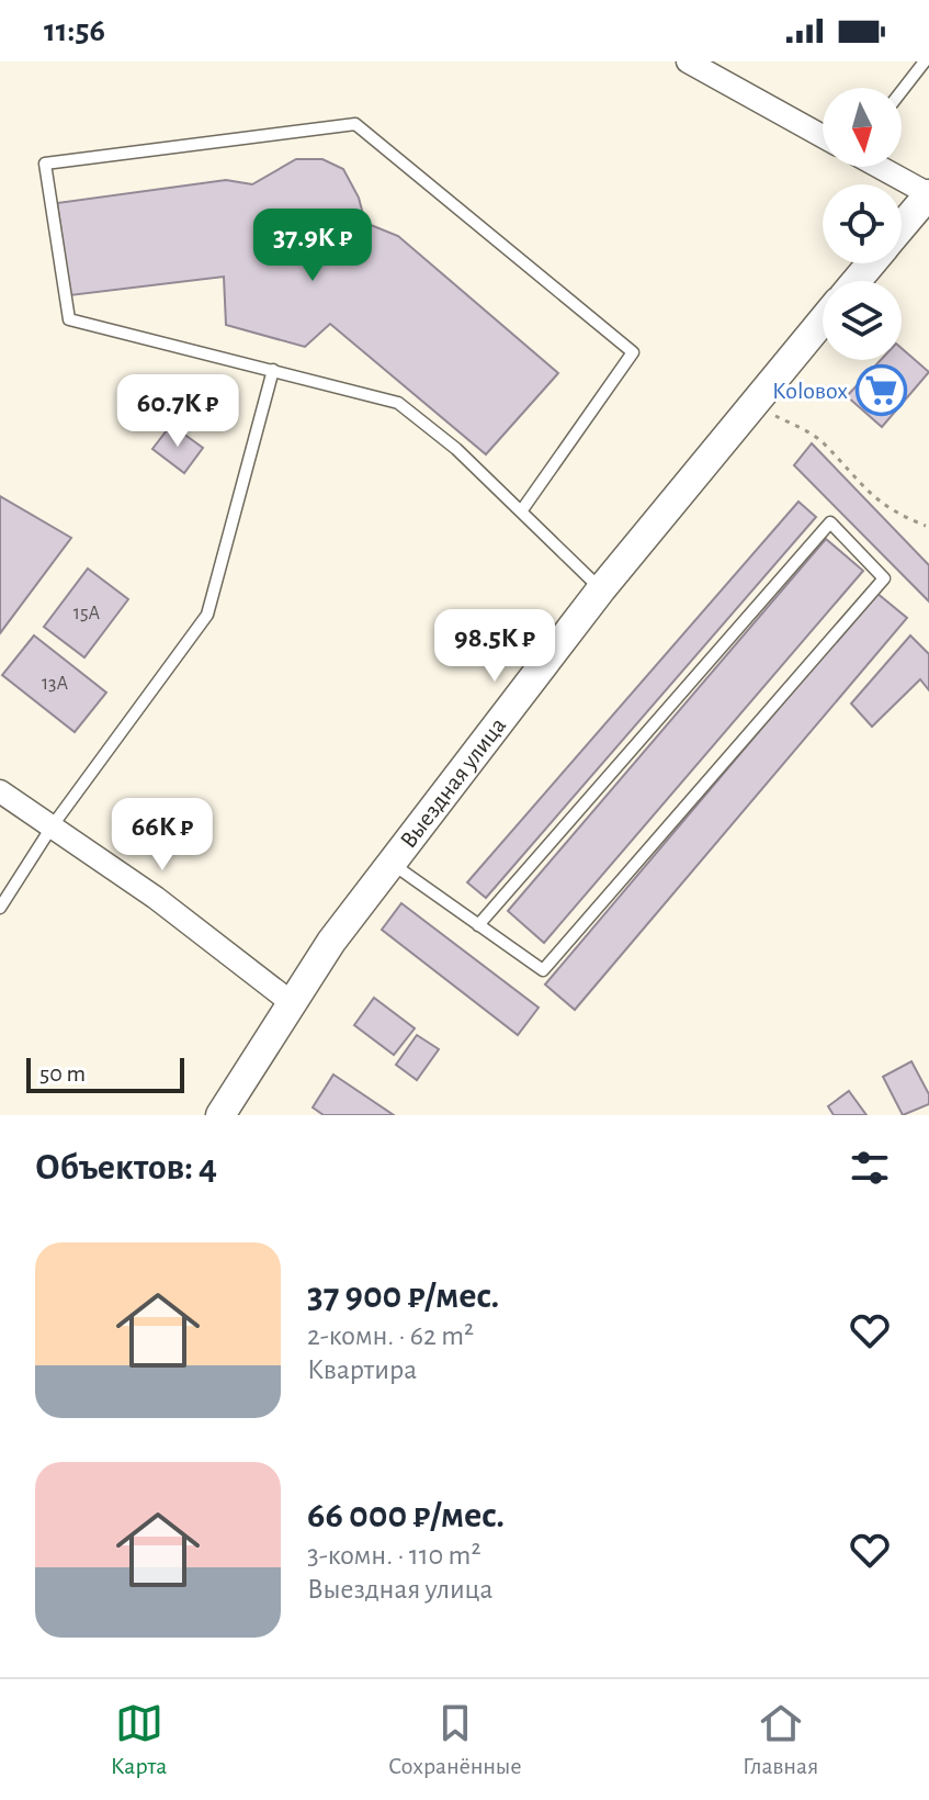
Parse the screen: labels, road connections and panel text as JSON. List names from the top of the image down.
{
  "streets": {
    "street": ["Выездная улица"]
  },
  "places": {
    "supermarket": ["Kоlовох"]
  },
  "house_numbers": ["15А", "13А"],
  "scale_bar": "50 m",
  "north": "bottom",
  "page": {
    "status": "11:56",
    "price": [
      "37.9K ₽",
      "60.7K ₽",
      "98.5K ₽",
      "66K ₽"
    ],
    "scale": "50 m",
    "heading": "Объектов: 4",
    "list": [
      {
        "name": "37 900 ₽/мес.",
        "note": "2-комн. · 62 m² · Квартира"
      },
      {
        "name": "66 000 ₽/мес.",
        "note": "3-комн. · 110 m² · Выездная улица"
      }
    ],
    "tabs": ["Карта", "Сохранённые", "Главная"]
  }
}
